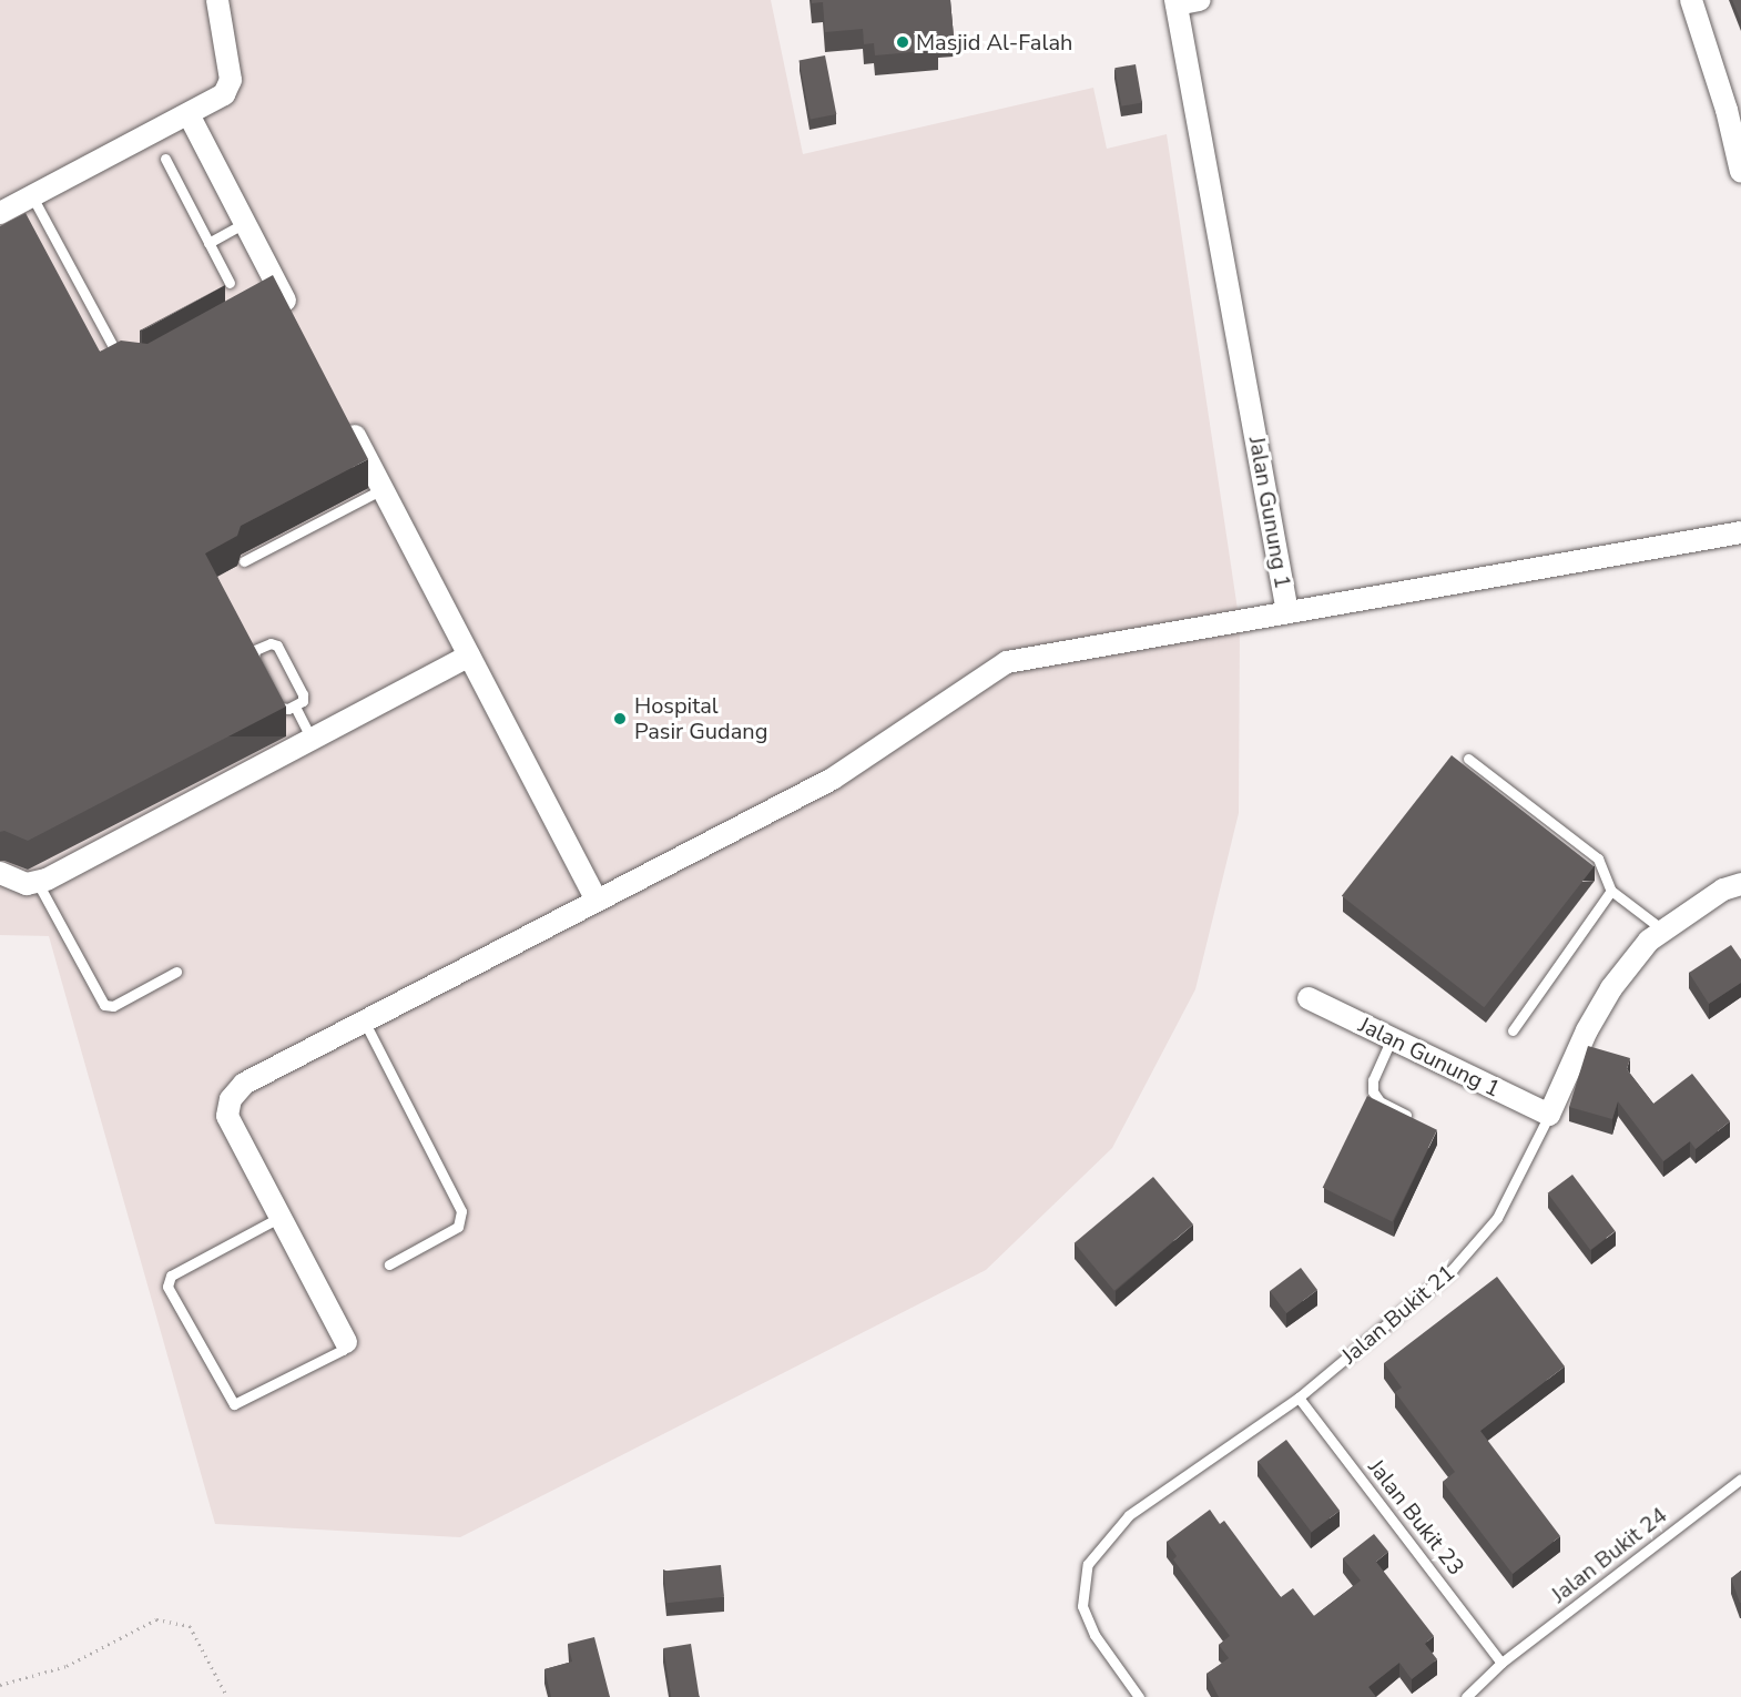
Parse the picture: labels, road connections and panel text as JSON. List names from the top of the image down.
{
  "streets": {
    "street": ["Jalan Gunung 1", "Jalan Bukit 21"],
    "lane": ["Jalan Bukit 23", "Jalan Bukit 24"]
  },
  "crossings": [
    ["Jalan Gunung 1", "Jalan Bukit 21"],
    ["Jalan Bukit 21", "Jalan Bukit 23"],
    ["Jalan Bukit 23", "Jalan Bukit 24"]
  ],
  "places": ["Masjid Al-Falah", "Hospital Pasir Gudang"]
}
